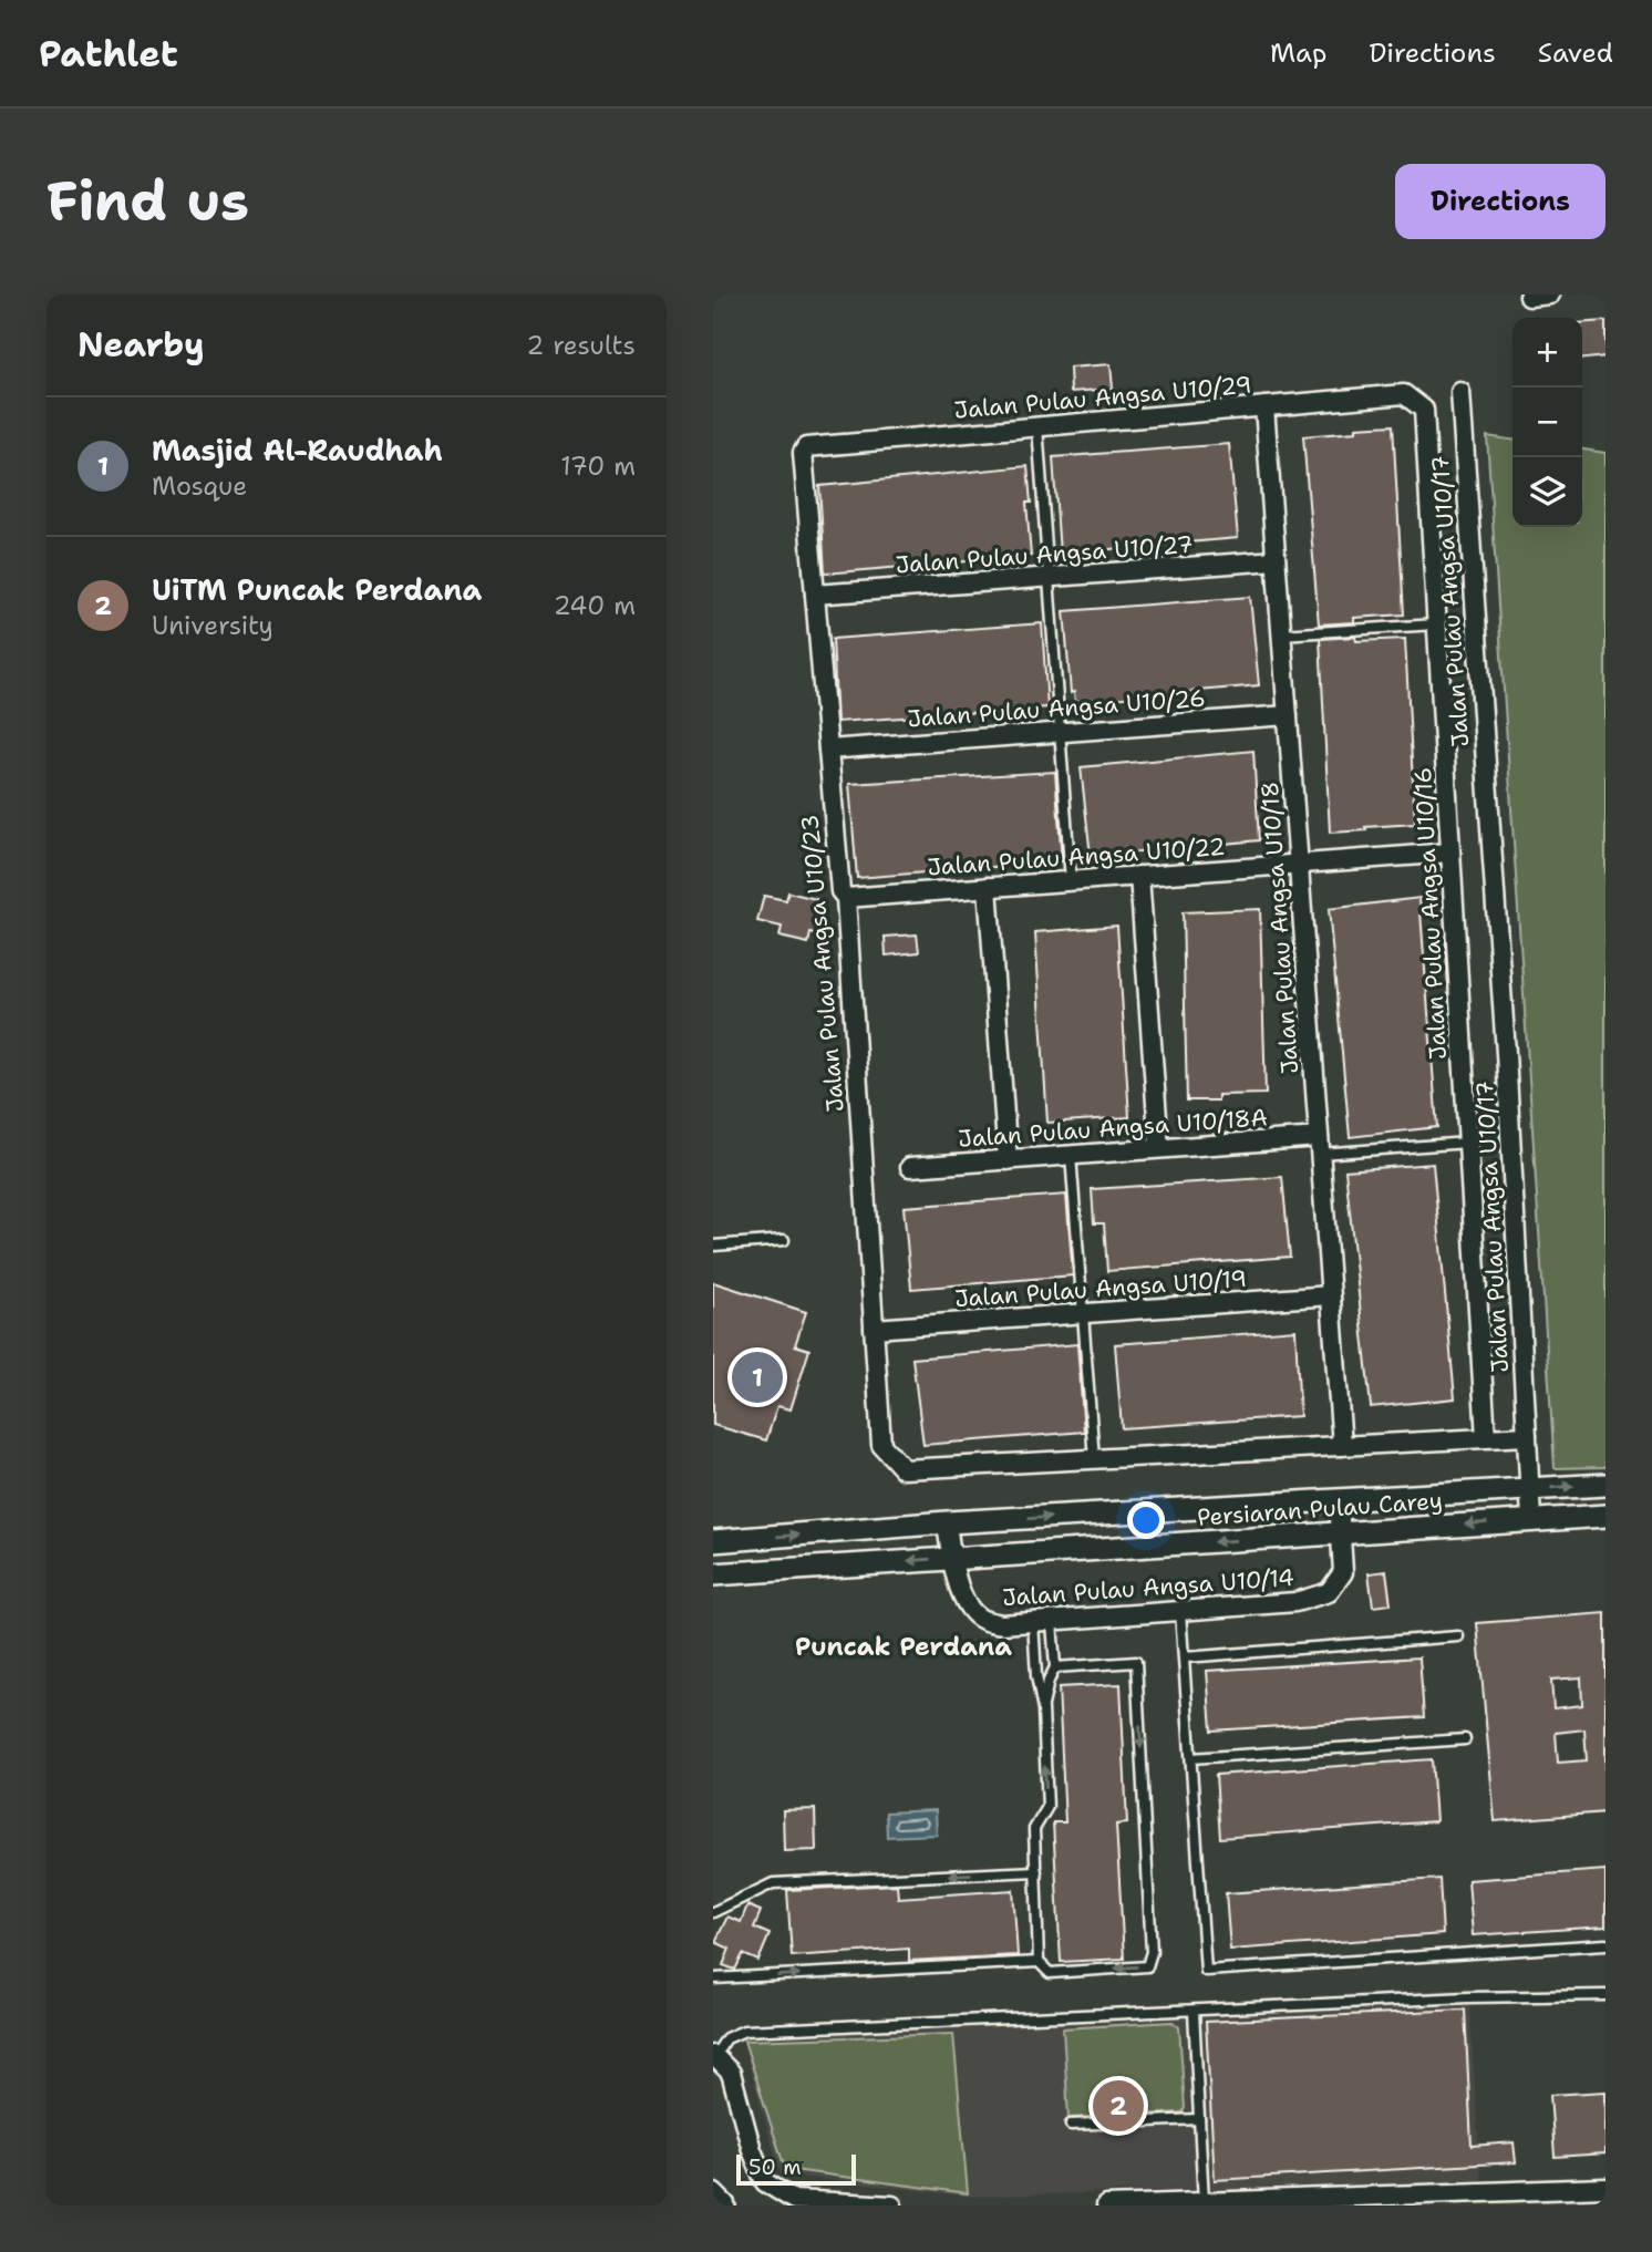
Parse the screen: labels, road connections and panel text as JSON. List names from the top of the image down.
{
  "streets": {
    "street": [
      "Jalan Pulau Angsa U10/29",
      "Jalan Pulau Angsa U10/27",
      "Jalan Pulau Angsa U10/17",
      "Jalan Pulau Angsa U10/26",
      "Jalan Pulau Angsa U10/22",
      "Jalan Pulau Angsa U10/16",
      "Jalan Pulau Angsa U10/18",
      "Jalan Pulau Angsa U10/23",
      "Jalan Pulau Angsa U10/18A",
      "Jalan Pulau Angsa U10/19",
      "Persiaran Pulau Carey",
      "Jalan Pulau Angsa U10/14"
    ]
  },
  "crossings": [
    ["Jalan Pulau Angsa U10/29", "Jalan Pulau Angsa U10/16"],
    ["Jalan Pulau Angsa U10/29", "Jalan Pulau Angsa U10/18"],
    ["Jalan Pulau Angsa U10/29", "Jalan Pulau Angsa U10/23"],
    ["Jalan Pulau Angsa U10/27", "Jalan Pulau Angsa U10/18"],
    ["Jalan Pulau Angsa U10/27", "Jalan Pulau Angsa U10/23"],
    ["Jalan Pulau Angsa U10/17", "Persiaran Pulau Carey"],
    ["Jalan Pulau Angsa U10/26", "Jalan Pulau Angsa U10/18"],
    ["Jalan Pulau Angsa U10/26", "Jalan Pulau Angsa U10/23"],
    ["Jalan Pulau Angsa U10/22", "Jalan Pulau Angsa U10/16"],
    ["Jalan Pulau Angsa U10/22", "Jalan Pulau Angsa U10/18"],
    ["Jalan Pulau Angsa U10/22", "Jalan Pulau Angsa U10/23"],
    ["Jalan Pulau Angsa U10/18", "Jalan Pulau Angsa U10/18A"],
    ["Jalan Pulau Angsa U10/18", "Jalan Pulau Angsa U10/19"],
    ["Jalan Pulau Angsa U10/23", "Jalan Pulau Angsa U10/19"],
    ["Persiaran Pulau Carey", "Jalan Pulau Angsa U10/14"]
  ],
  "districts": ["Puncak Perdana"],
  "scale_bar": "50 m",
  "page": {
    "header": "Pathlet",
    "nav": ["Map", "Directions", "Saved"],
    "buttons": "Directions",
    "title": "Find us",
    "heading": ["Nearby", "2 results"],
    "map_buttons": ["+", "−"],
    "list": [
      {
        "mark": "1",
        "name": "Masjid Al-Raudhah",
        "note": "Mosque",
        "value": "170 m"
      },
      {
        "mark": "2",
        "name": "UiTM Puncak Perdana",
        "note": "University",
        "value": "240 m"
      }
    ],
    "pins": ["1", "2"],
    "scale": "50 m"
  }
}
